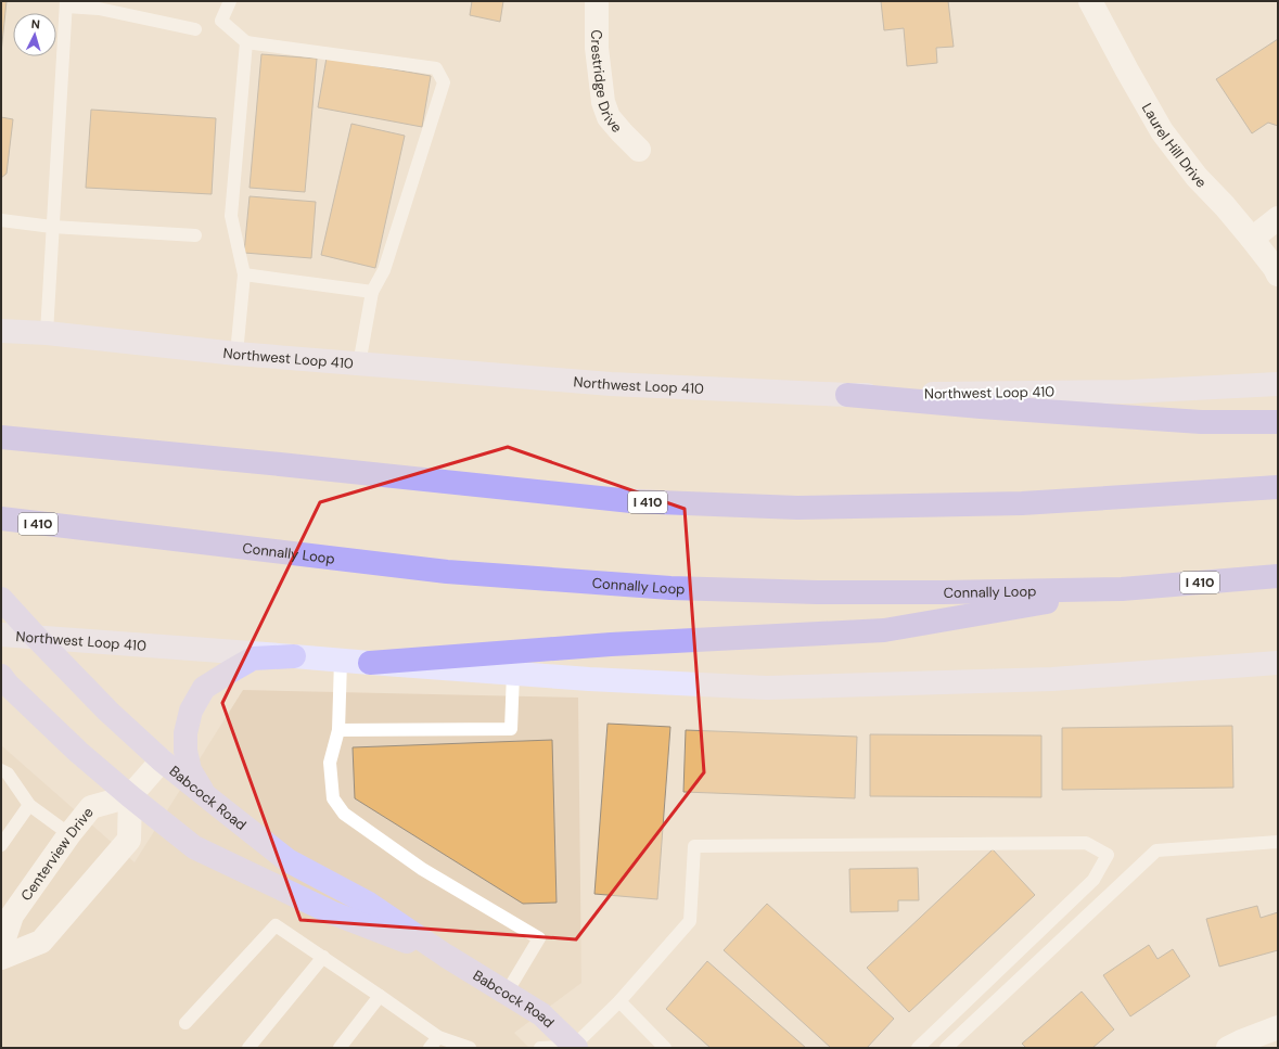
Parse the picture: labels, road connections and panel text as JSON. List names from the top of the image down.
{
  "streets": {
    "highway": ["I 410", "Connally Loop"],
    "main road": ["Northwest Loop 410", "Babcock Road"],
    "street": ["Crestridge Drive", "Laurel Hill Drive", "Centerview Drive"]
  },
  "crossings": [
    ["Northwest Loop 410", "Babcock Road"],
    ["Babcock Road", "Centerview Drive"]
  ],
  "north": "top"
}
